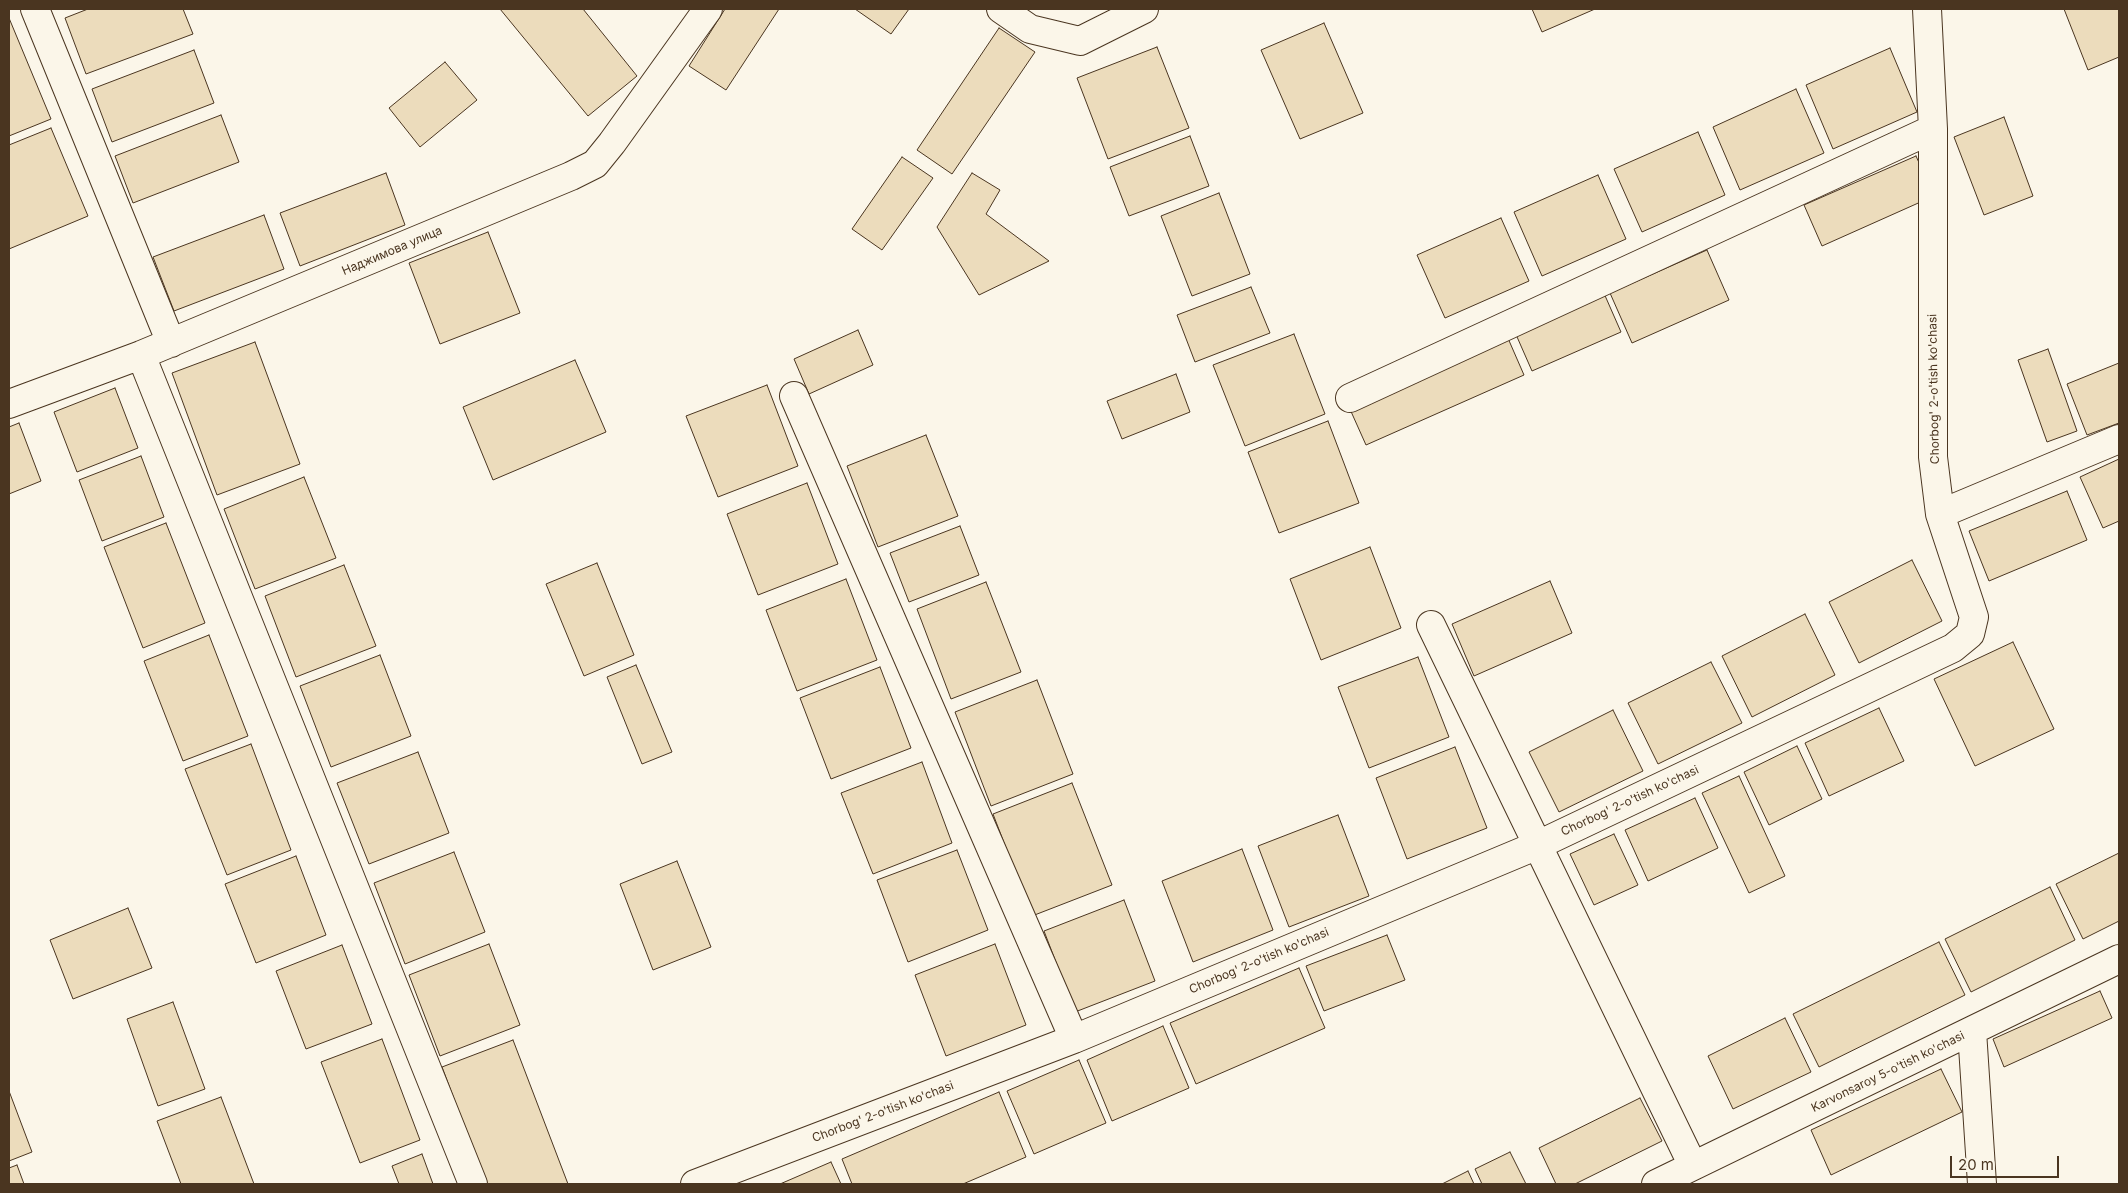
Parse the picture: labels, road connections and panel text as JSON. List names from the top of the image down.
{
  "streets": {
    "street": ["Наджимова улица", "Chorbog' 2-o'tish ko'chasi", "Karvonsaroy 5-o'tish ko'chasi"]
  },
  "scale_bar": "20 m"
}
